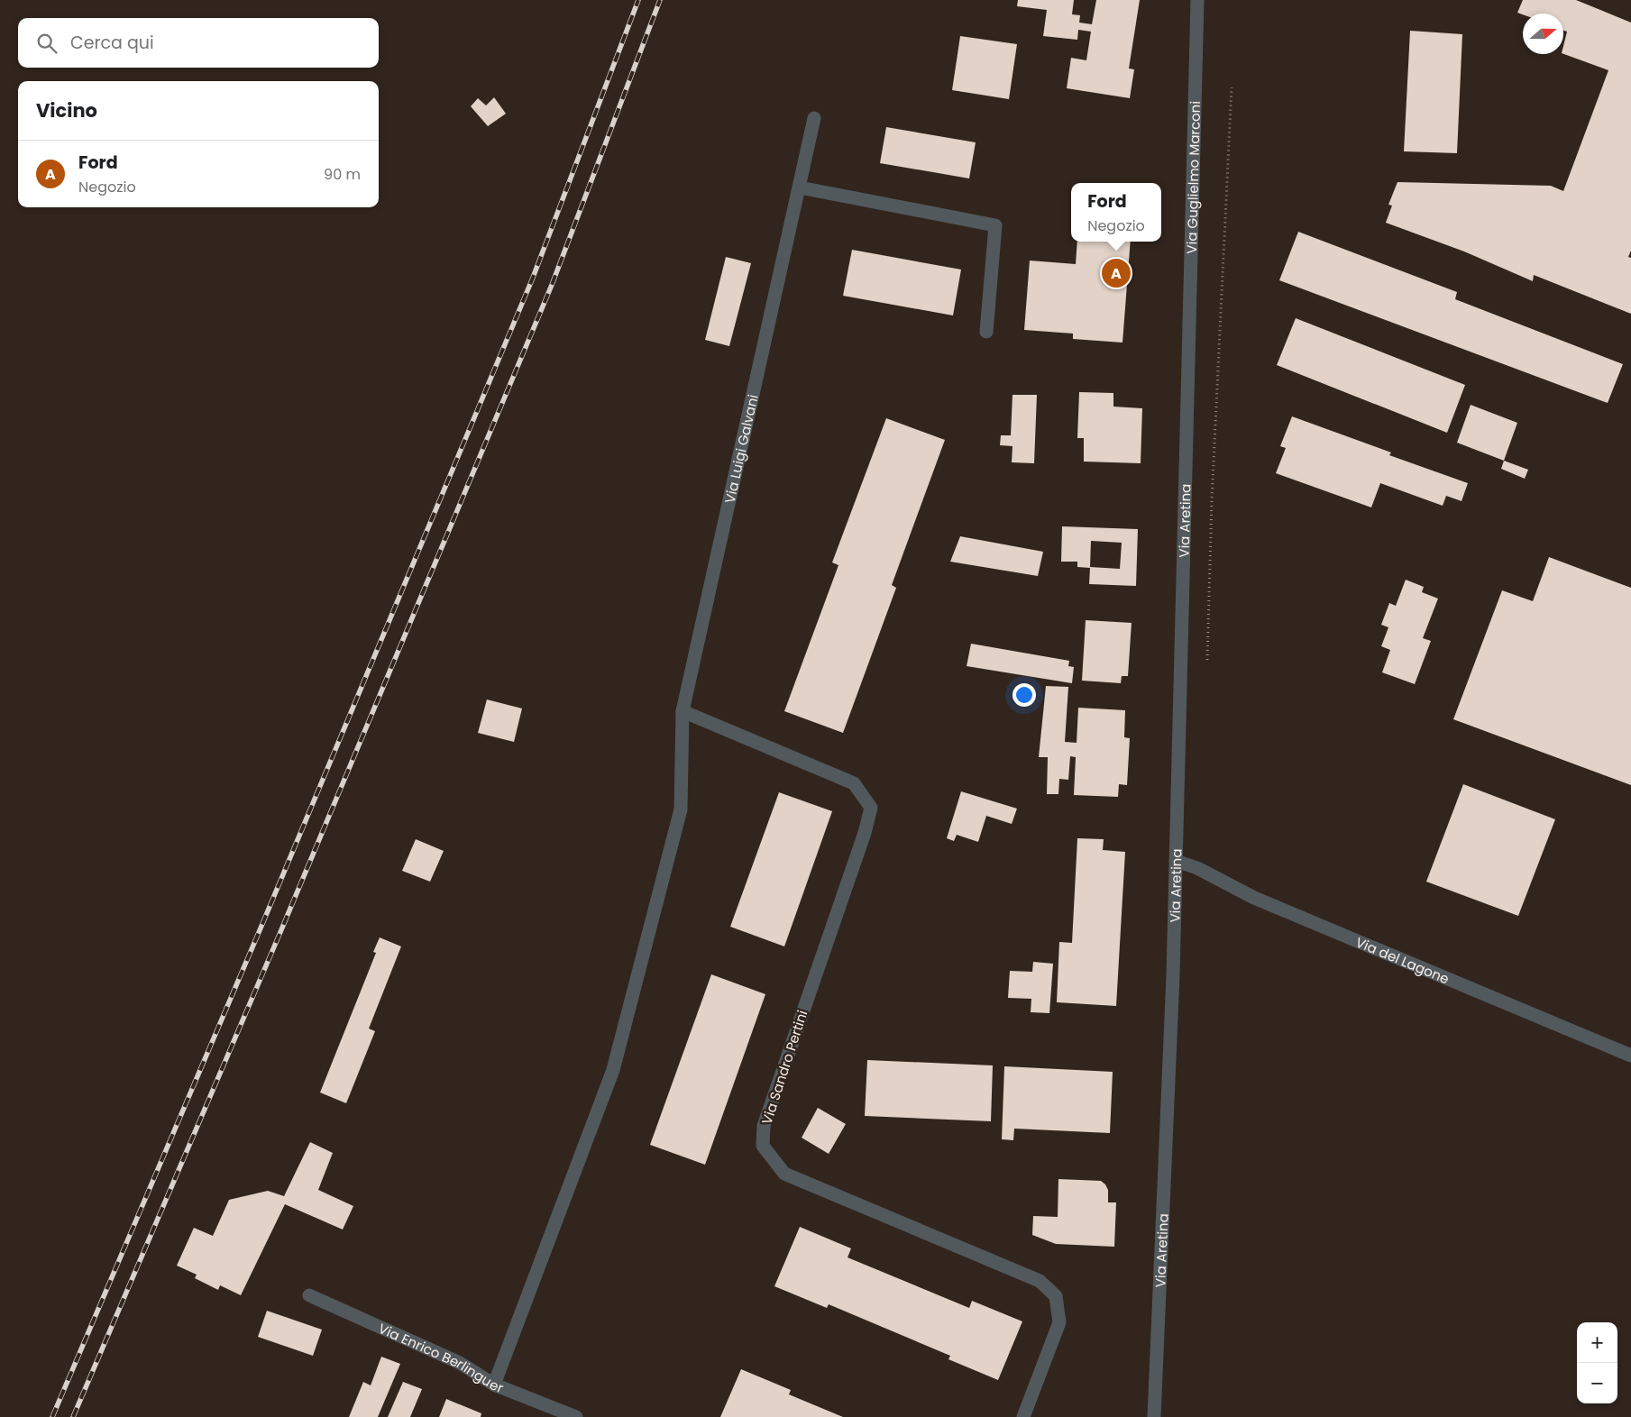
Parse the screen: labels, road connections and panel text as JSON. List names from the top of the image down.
{
  "streets": {
    "street": [
      "Via Guglielmo Marconi",
      "Via Luigi Galvani",
      "Via Aretina",
      "Via del Lagone",
      "Via Sandro Pertini",
      "Via Enrico Berlinguer"
    ]
  },
  "crossings": [
    ["Via Guglielmo Marconi", "Via Aretina"],
    ["Via Luigi Galvani", "Via Sandro Pertini"],
    ["Via Luigi Galvani", "Via Enrico Berlinguer"],
    ["Via Aretina", "Via del Lagone"]
  ],
  "north": "right",
  "page": {
    "search": "Cerca qui",
    "heading": "Vicino",
    "list": [
      {
        "mark": "A",
        "name": "Ford",
        "note": "Negozio",
        "value": "90 m"
      }
    ],
    "popup": ["Ford", "Negozio"],
    "pins": "A",
    "map_buttons": ["+", "−"]
  }
}
